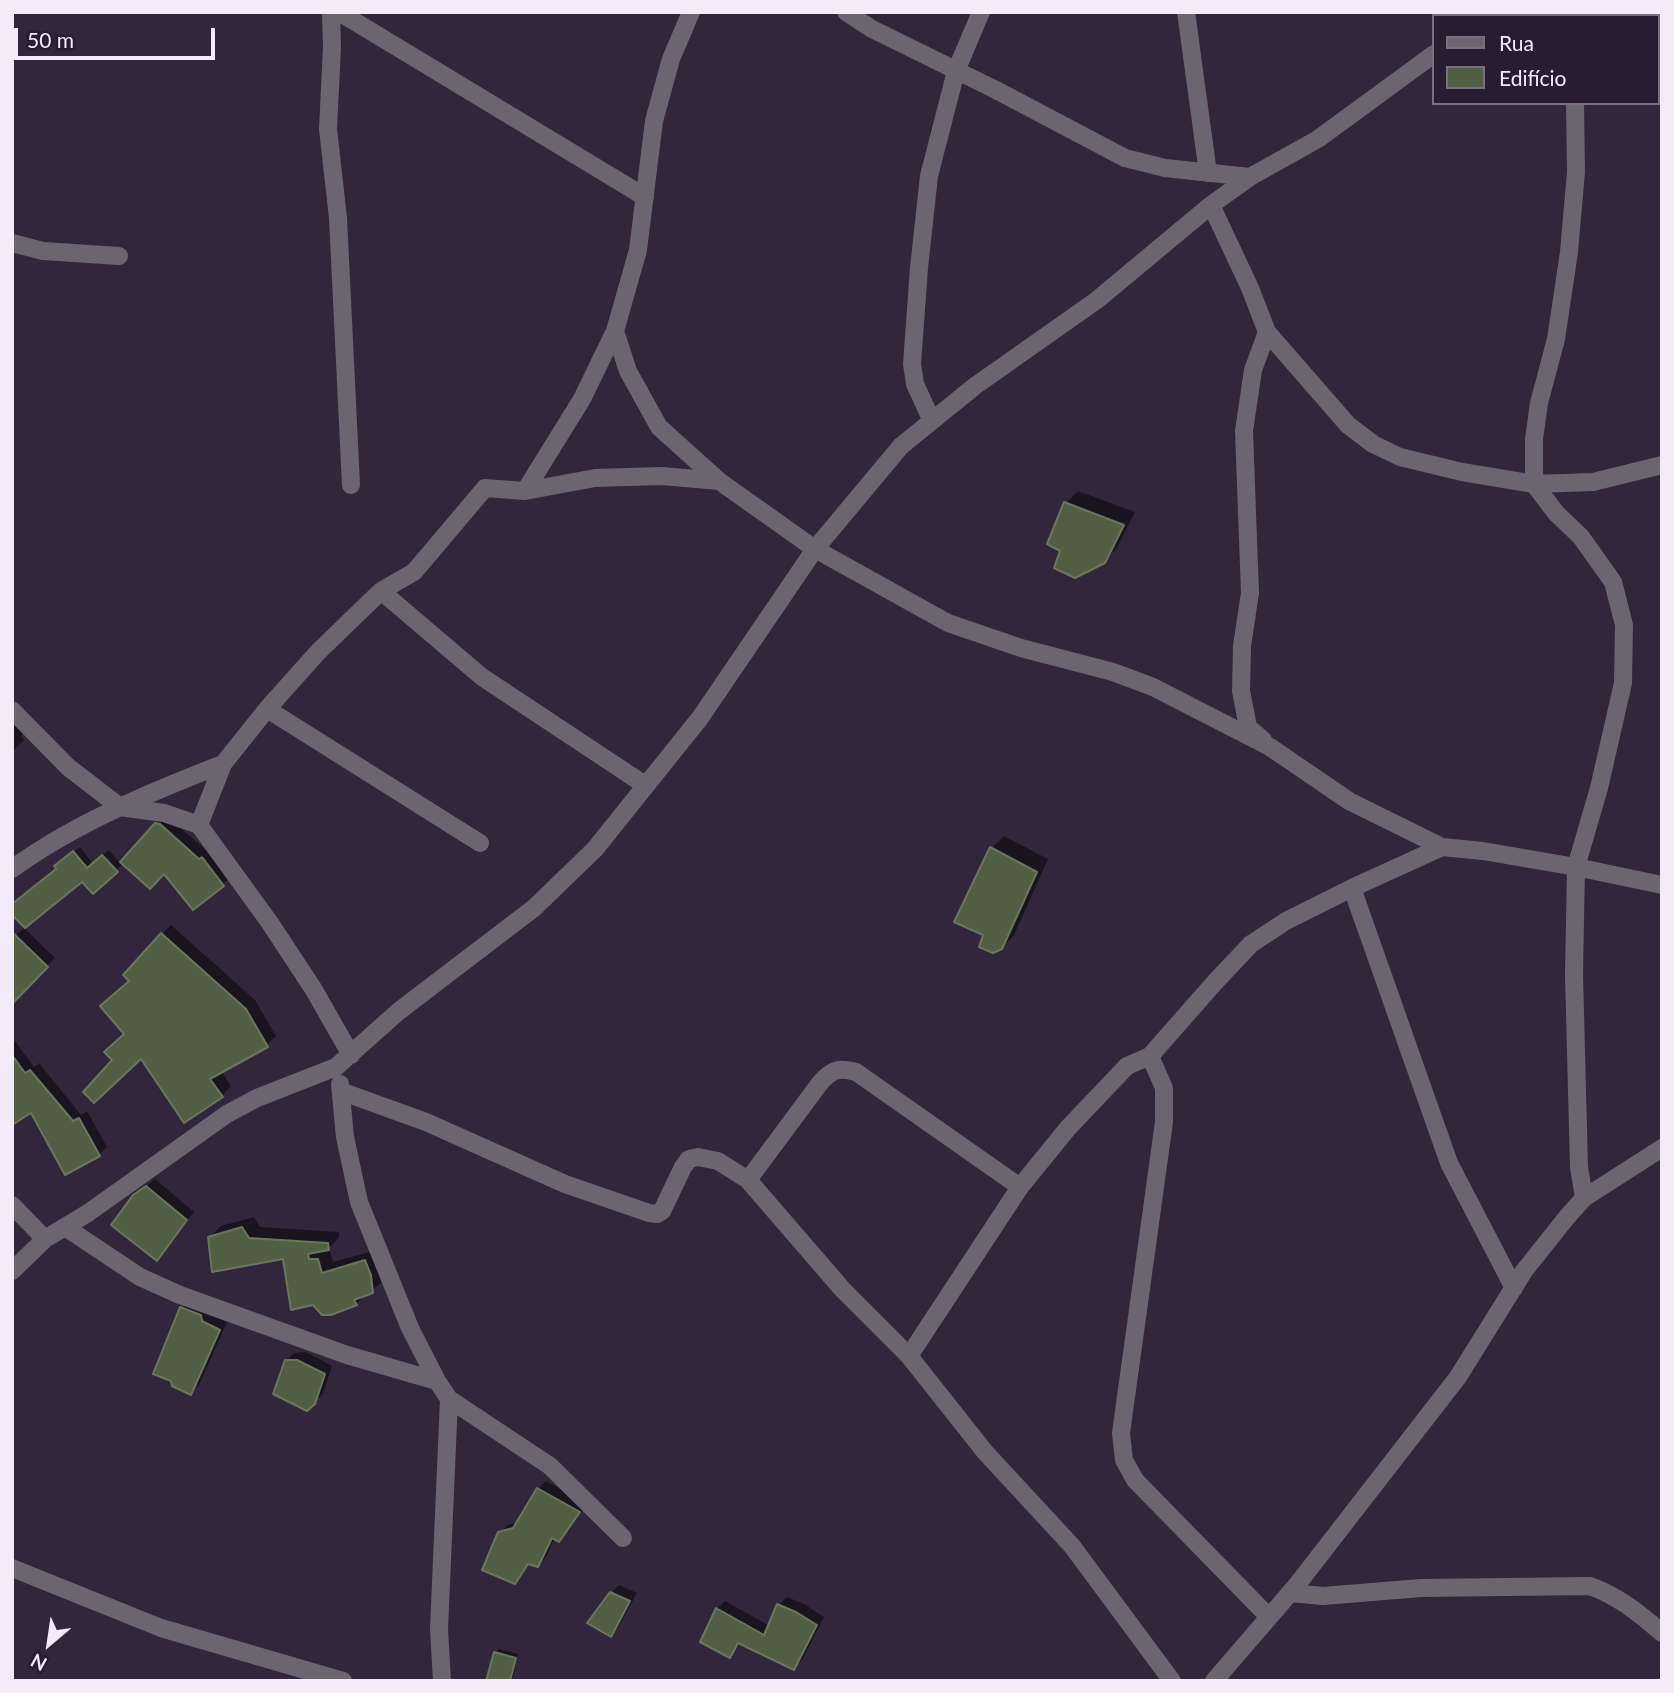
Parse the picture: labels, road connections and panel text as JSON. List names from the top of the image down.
{
  "legend": ["Rua", "Edifício"],
  "scale_bar": "50 m",
  "north": "bottom left"
}
